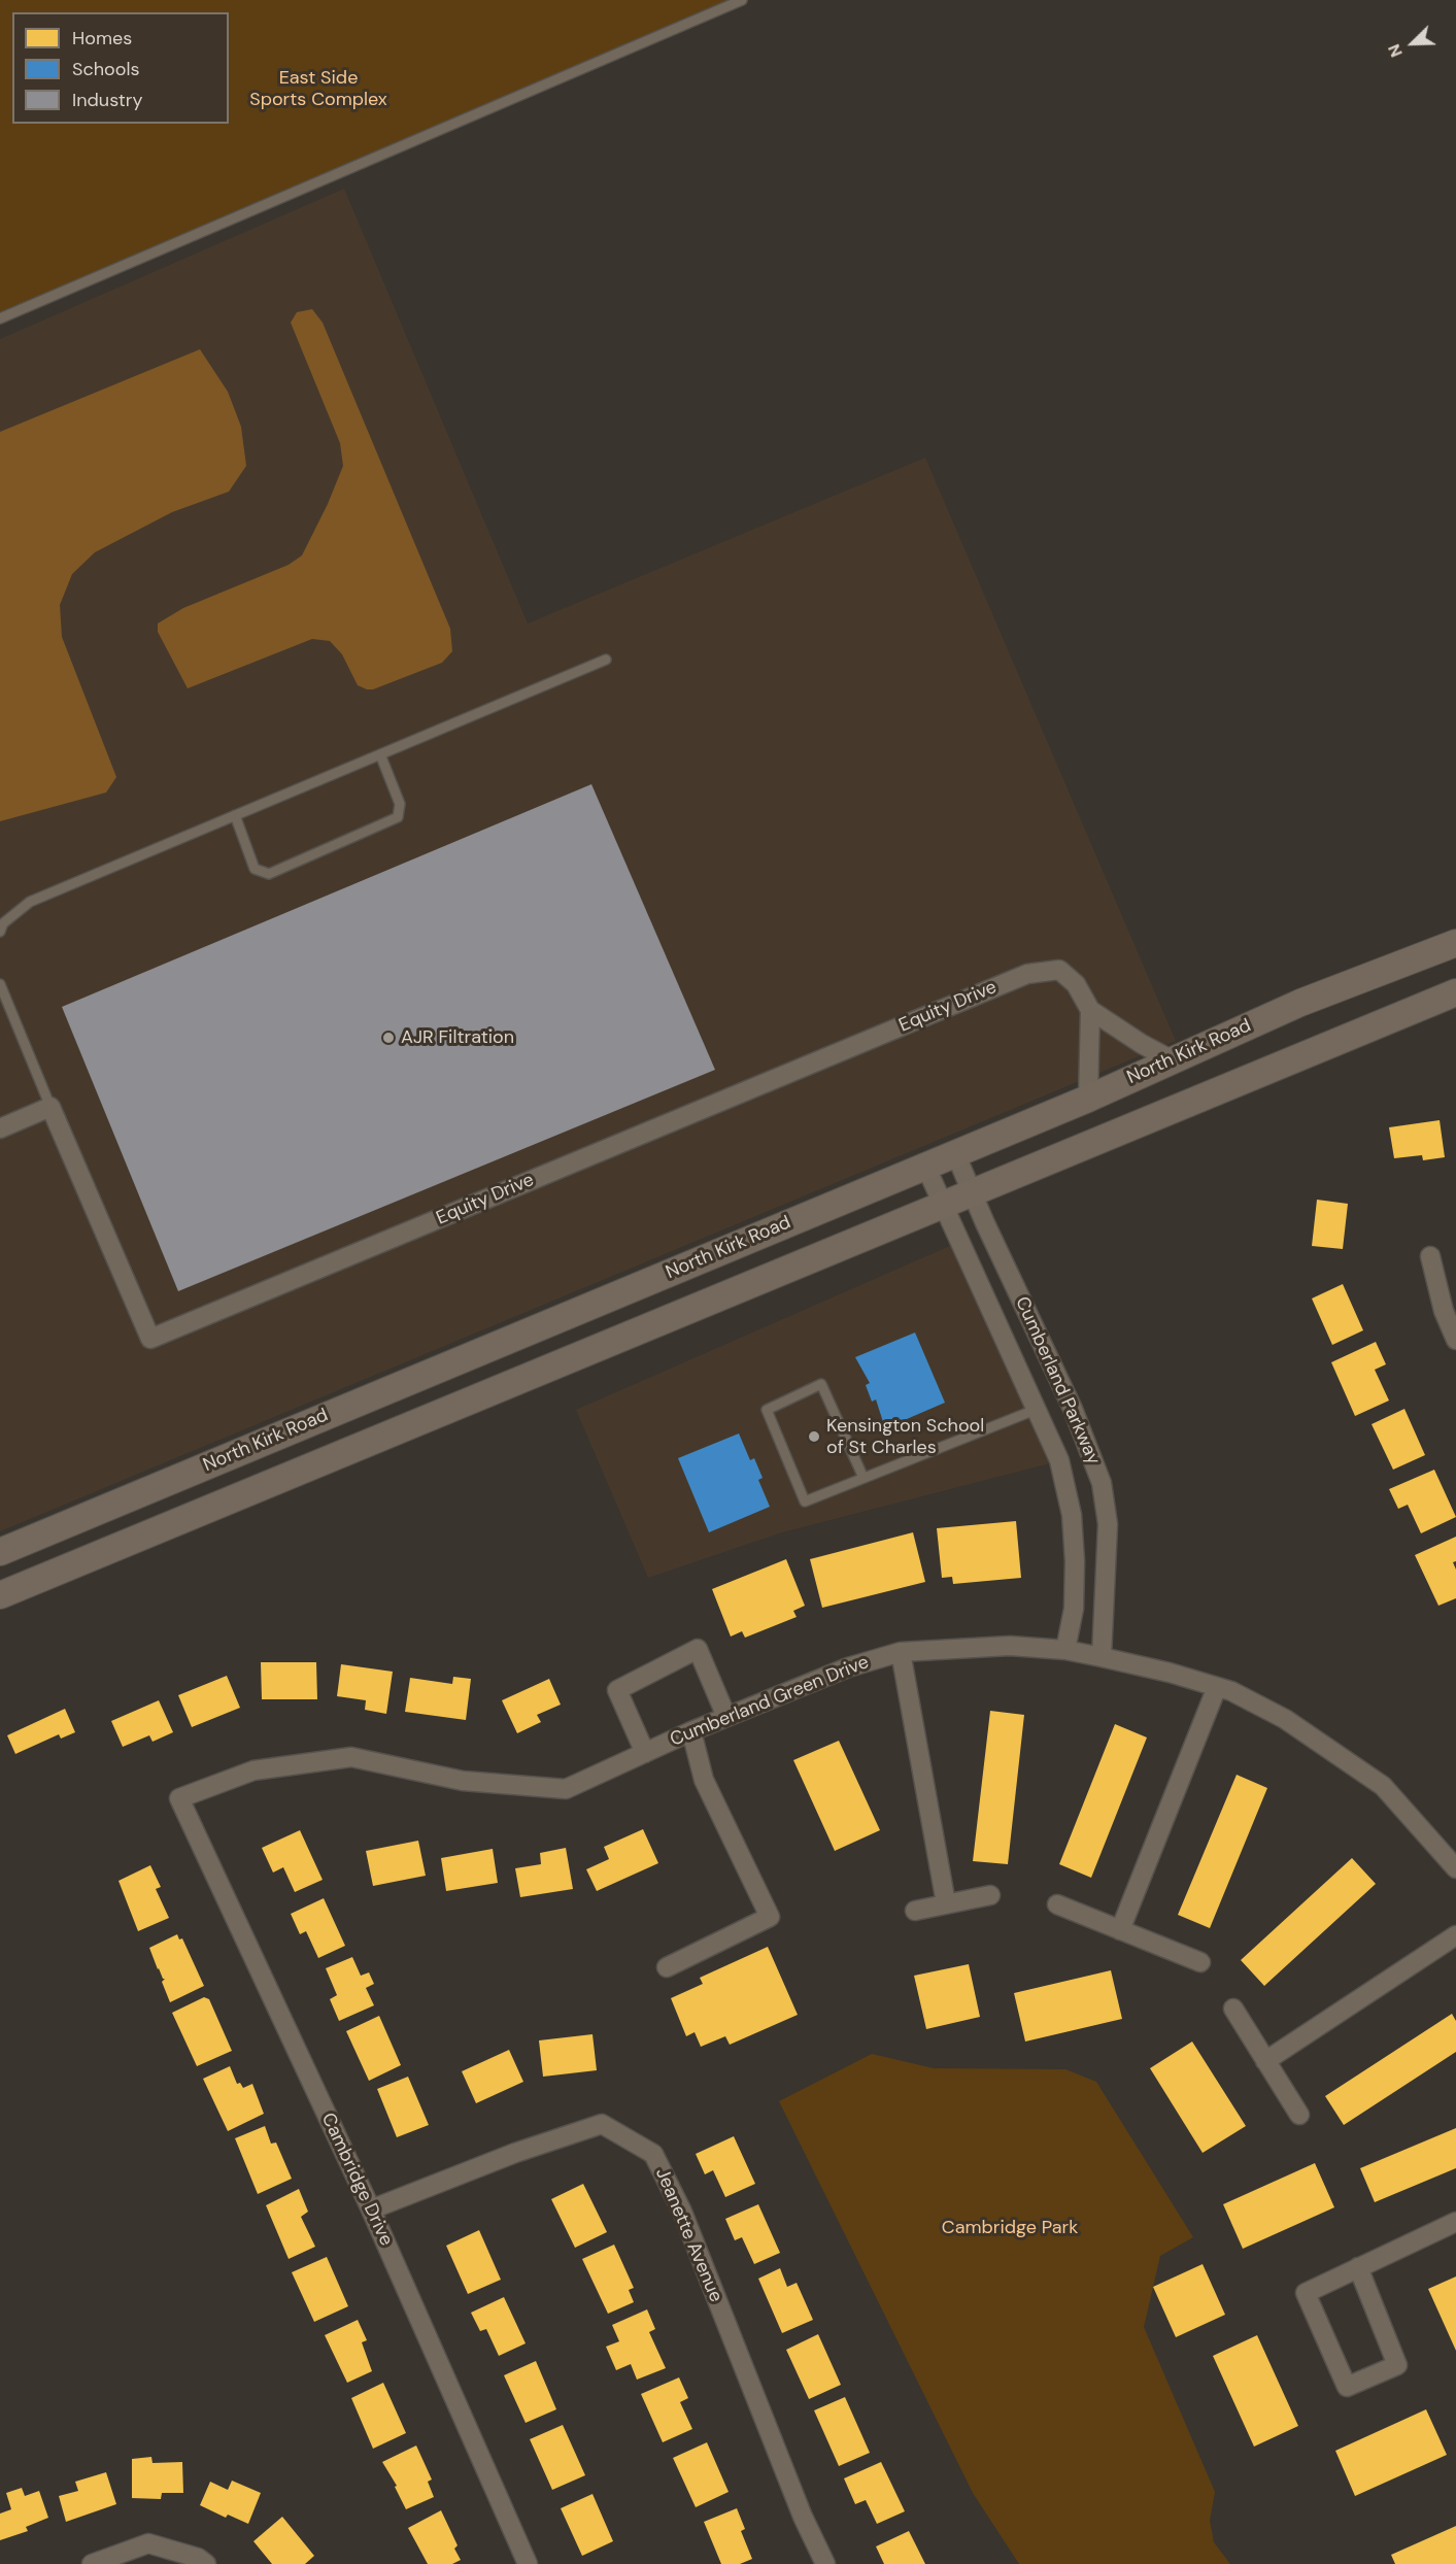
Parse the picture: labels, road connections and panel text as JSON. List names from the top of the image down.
{
  "streets": {
    "main road": ["North Kirk Road"],
    "street": [
      "Equity Drive",
      "Cumberland Parkway",
      "Cumberland Green Drive",
      "Cambridge Drive",
      "Jeanette Avenue"
    ]
  },
  "crossings": [
    ["Equity Drive", "North Kirk Road"],
    ["North Kirk Road", "Cumberland Parkway"],
    ["Cumberland Parkway", "Cumberland Green Drive"],
    ["Cumberland Green Drive", "Cambridge Drive"],
    ["Cambridge Drive", "Jeanette Avenue"]
  ],
  "parks": ["East Side Sports Complex", "Cambridge Park"],
  "places": ["AJR Filtration", "Kensington School of St Charles"],
  "legend": ["Homes", "Schools", "Industry"],
  "north": "bottom left"
}
